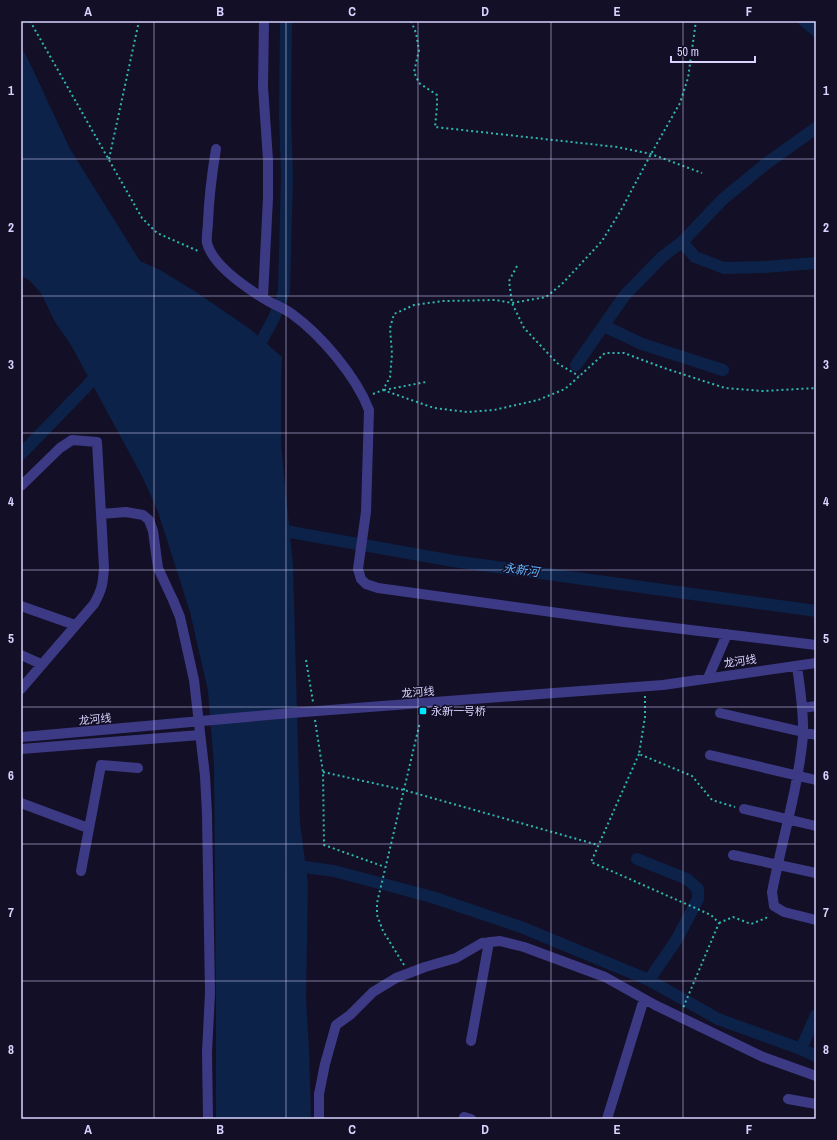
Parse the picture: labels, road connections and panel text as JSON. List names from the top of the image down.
{
  "streets": {
    "street": ["龙河线"]
  },
  "water": ["永新河"],
  "places": {
    "transit": ["永新一号桥"]
  },
  "scale_bar": "50 m",
  "grid": {
    "columns": [
      "A",
      "B",
      "C",
      "D",
      "E",
      "F"
    ],
    "rows": [
      "1",
      "2",
      "3",
      "4",
      "5",
      "6",
      "7",
      "8"
    ]
  }
}
